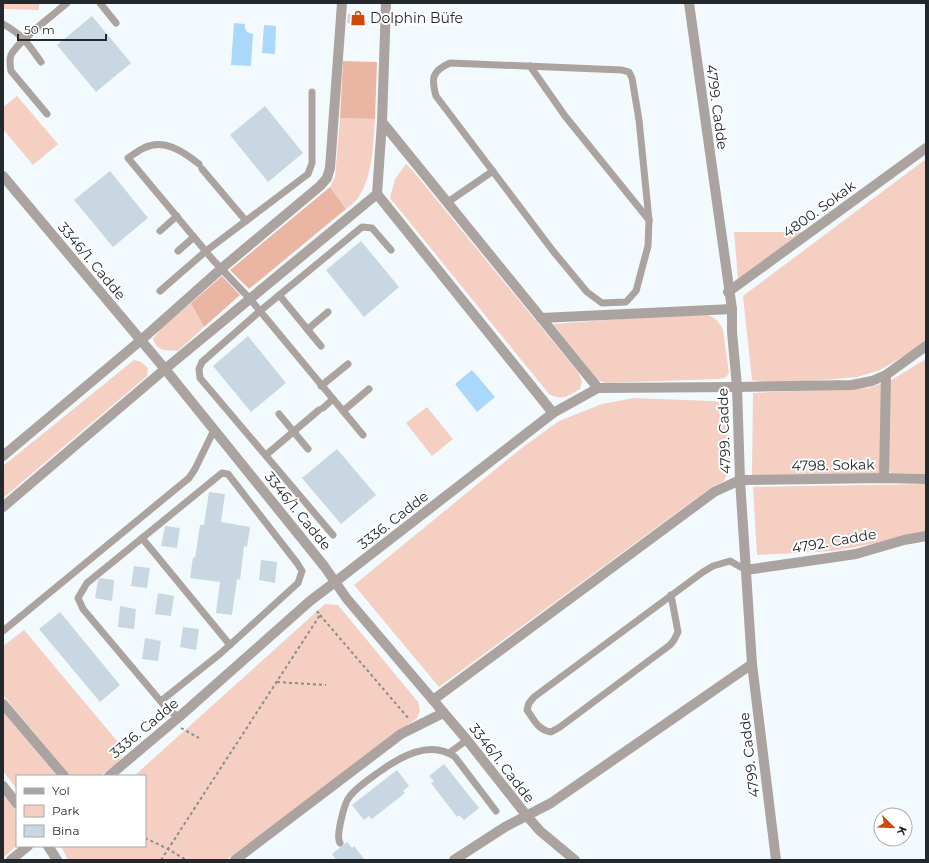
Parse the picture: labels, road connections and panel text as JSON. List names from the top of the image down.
{
  "streets": {
    "street": [
      "4799. Cadde",
      "4800. Sokak",
      "3346/1. Cadde",
      "4798. Sokak",
      "3336. Cadde",
      "4792. Cadde"
    ]
  },
  "crossings": [
    ["4799. Cadde", "4800. Sokak"],
    ["4799. Cadde", "4798. Sokak"],
    ["4799. Cadde", "3336. Cadde"],
    ["4799. Cadde", "4792. Cadde"],
    ["3346/1. Cadde", "3336. Cadde"]
  ],
  "places": {
    "shop": ["Dolphin Büfe"]
  },
  "legend": ["Yol", "Park", "Bina"],
  "scale_bar": "50 m",
  "north": "bottom right"
}
